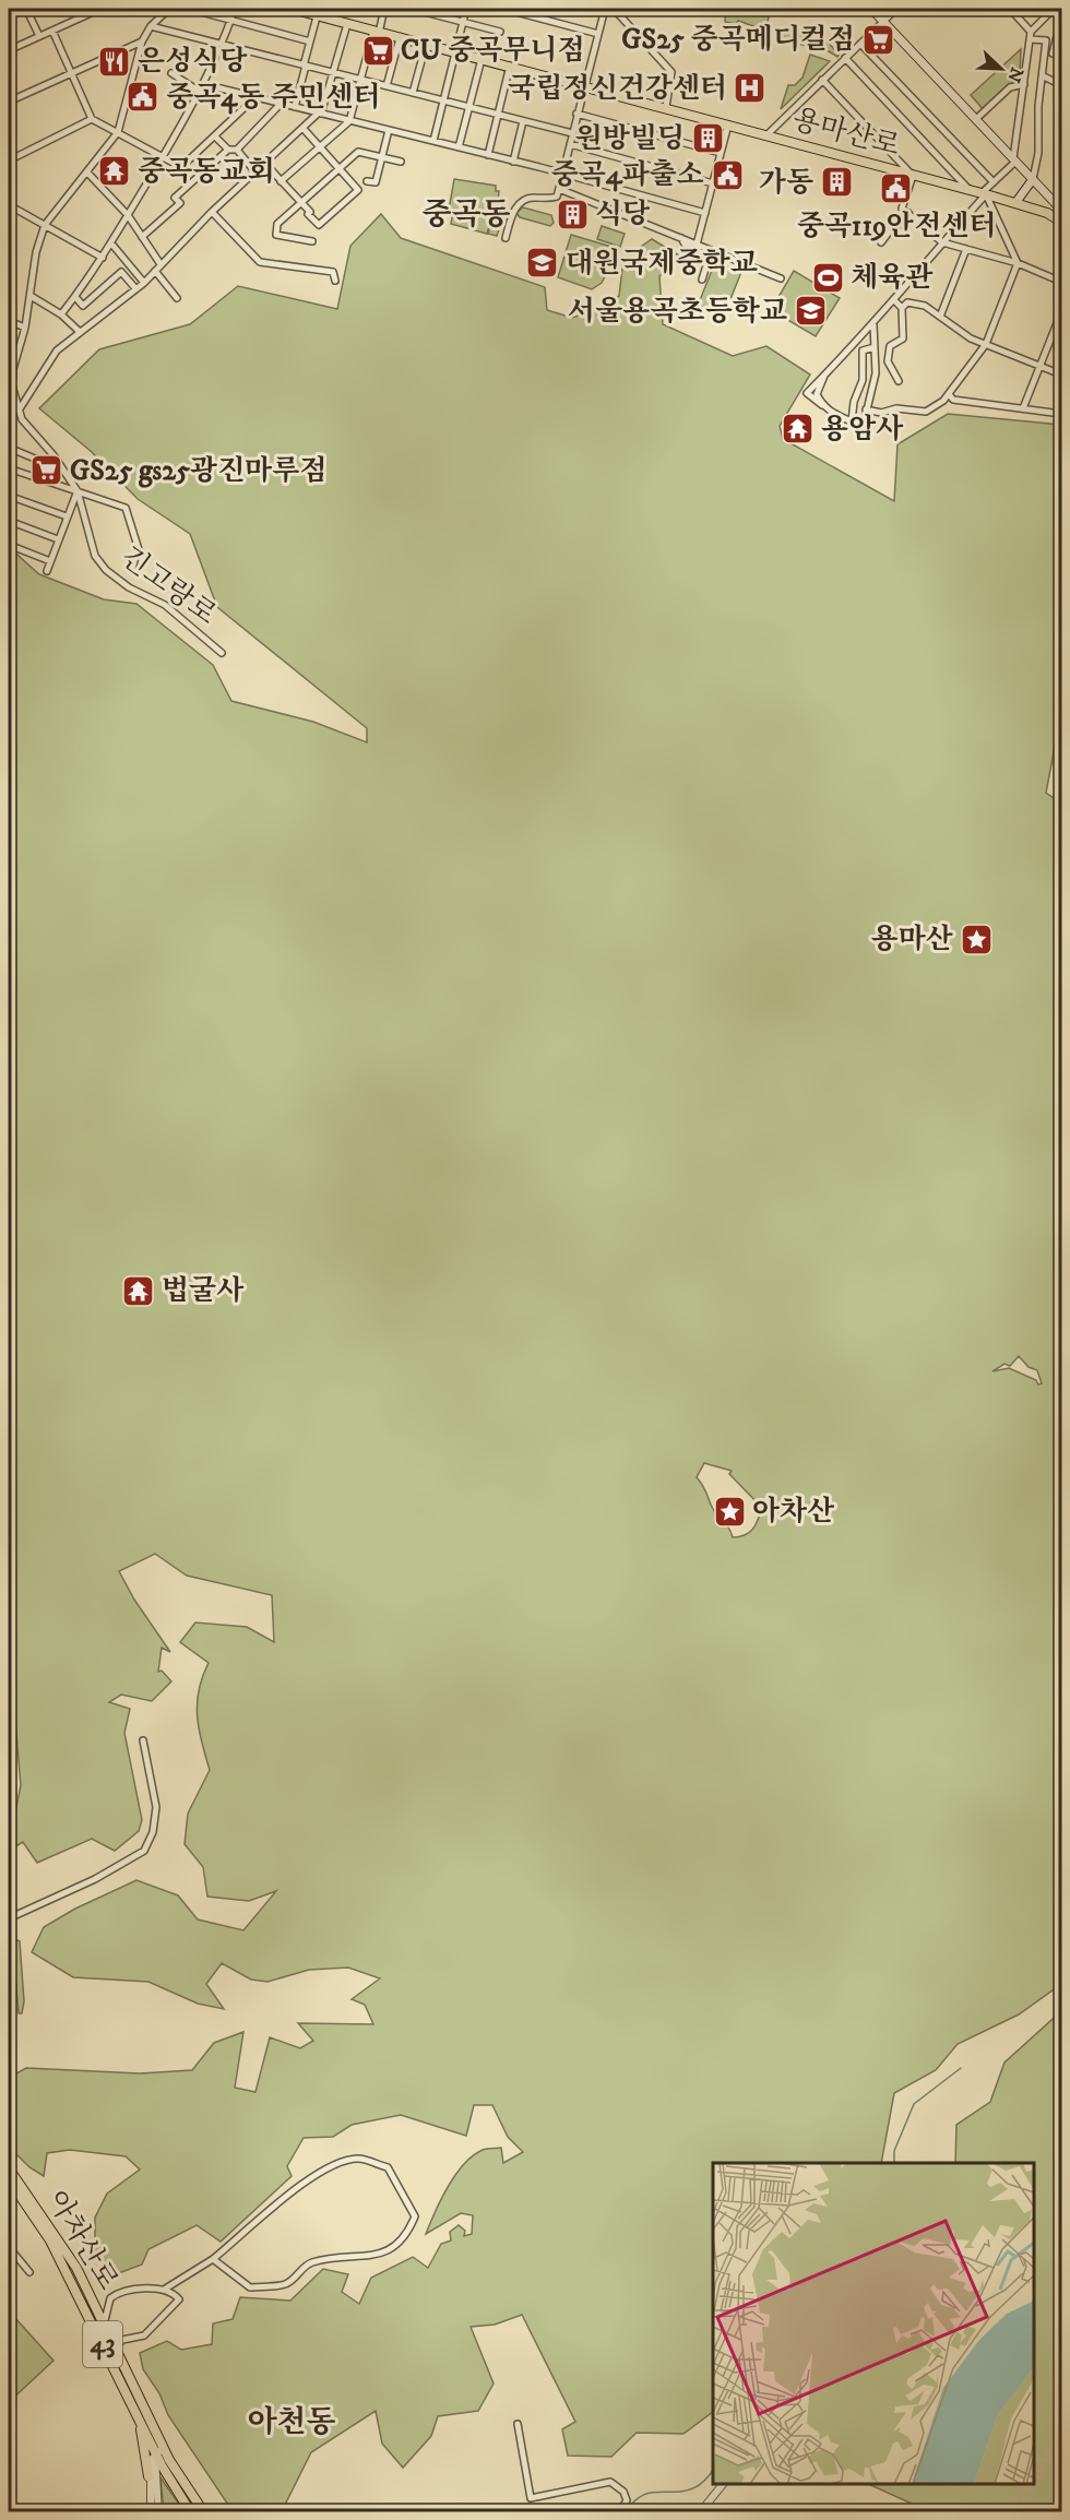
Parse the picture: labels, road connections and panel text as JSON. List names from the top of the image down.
{
  "streets": {
    "main road": ["용마산로", "아차산로", "43"],
    "street": ["긴고랑로"]
  },
  "districts": ["중곡동", "아천동"],
  "places": {
    "supermarket": ["GS25 중곡메디컬점", "CU 중곡무니점", "GS25 gs25광진마루점"],
    "restaurant": ["은성식당"],
    "hospital": ["국립정신건강센터"],
    "public building": ["중곡4동 주민센터", "중곡4파출소", "중곡119안전센터"],
    "building": ["원방빌딩", "가동", "식당"],
    "temple": ["중곡동교회", "용암사", "법굴사"],
    "school or university": ["대원국제중학교", "서울용곡초등학교"],
    "sports": ["체육관"],
    "place": ["용마산", "아차산"]
  },
  "north": "bottom right"
}
